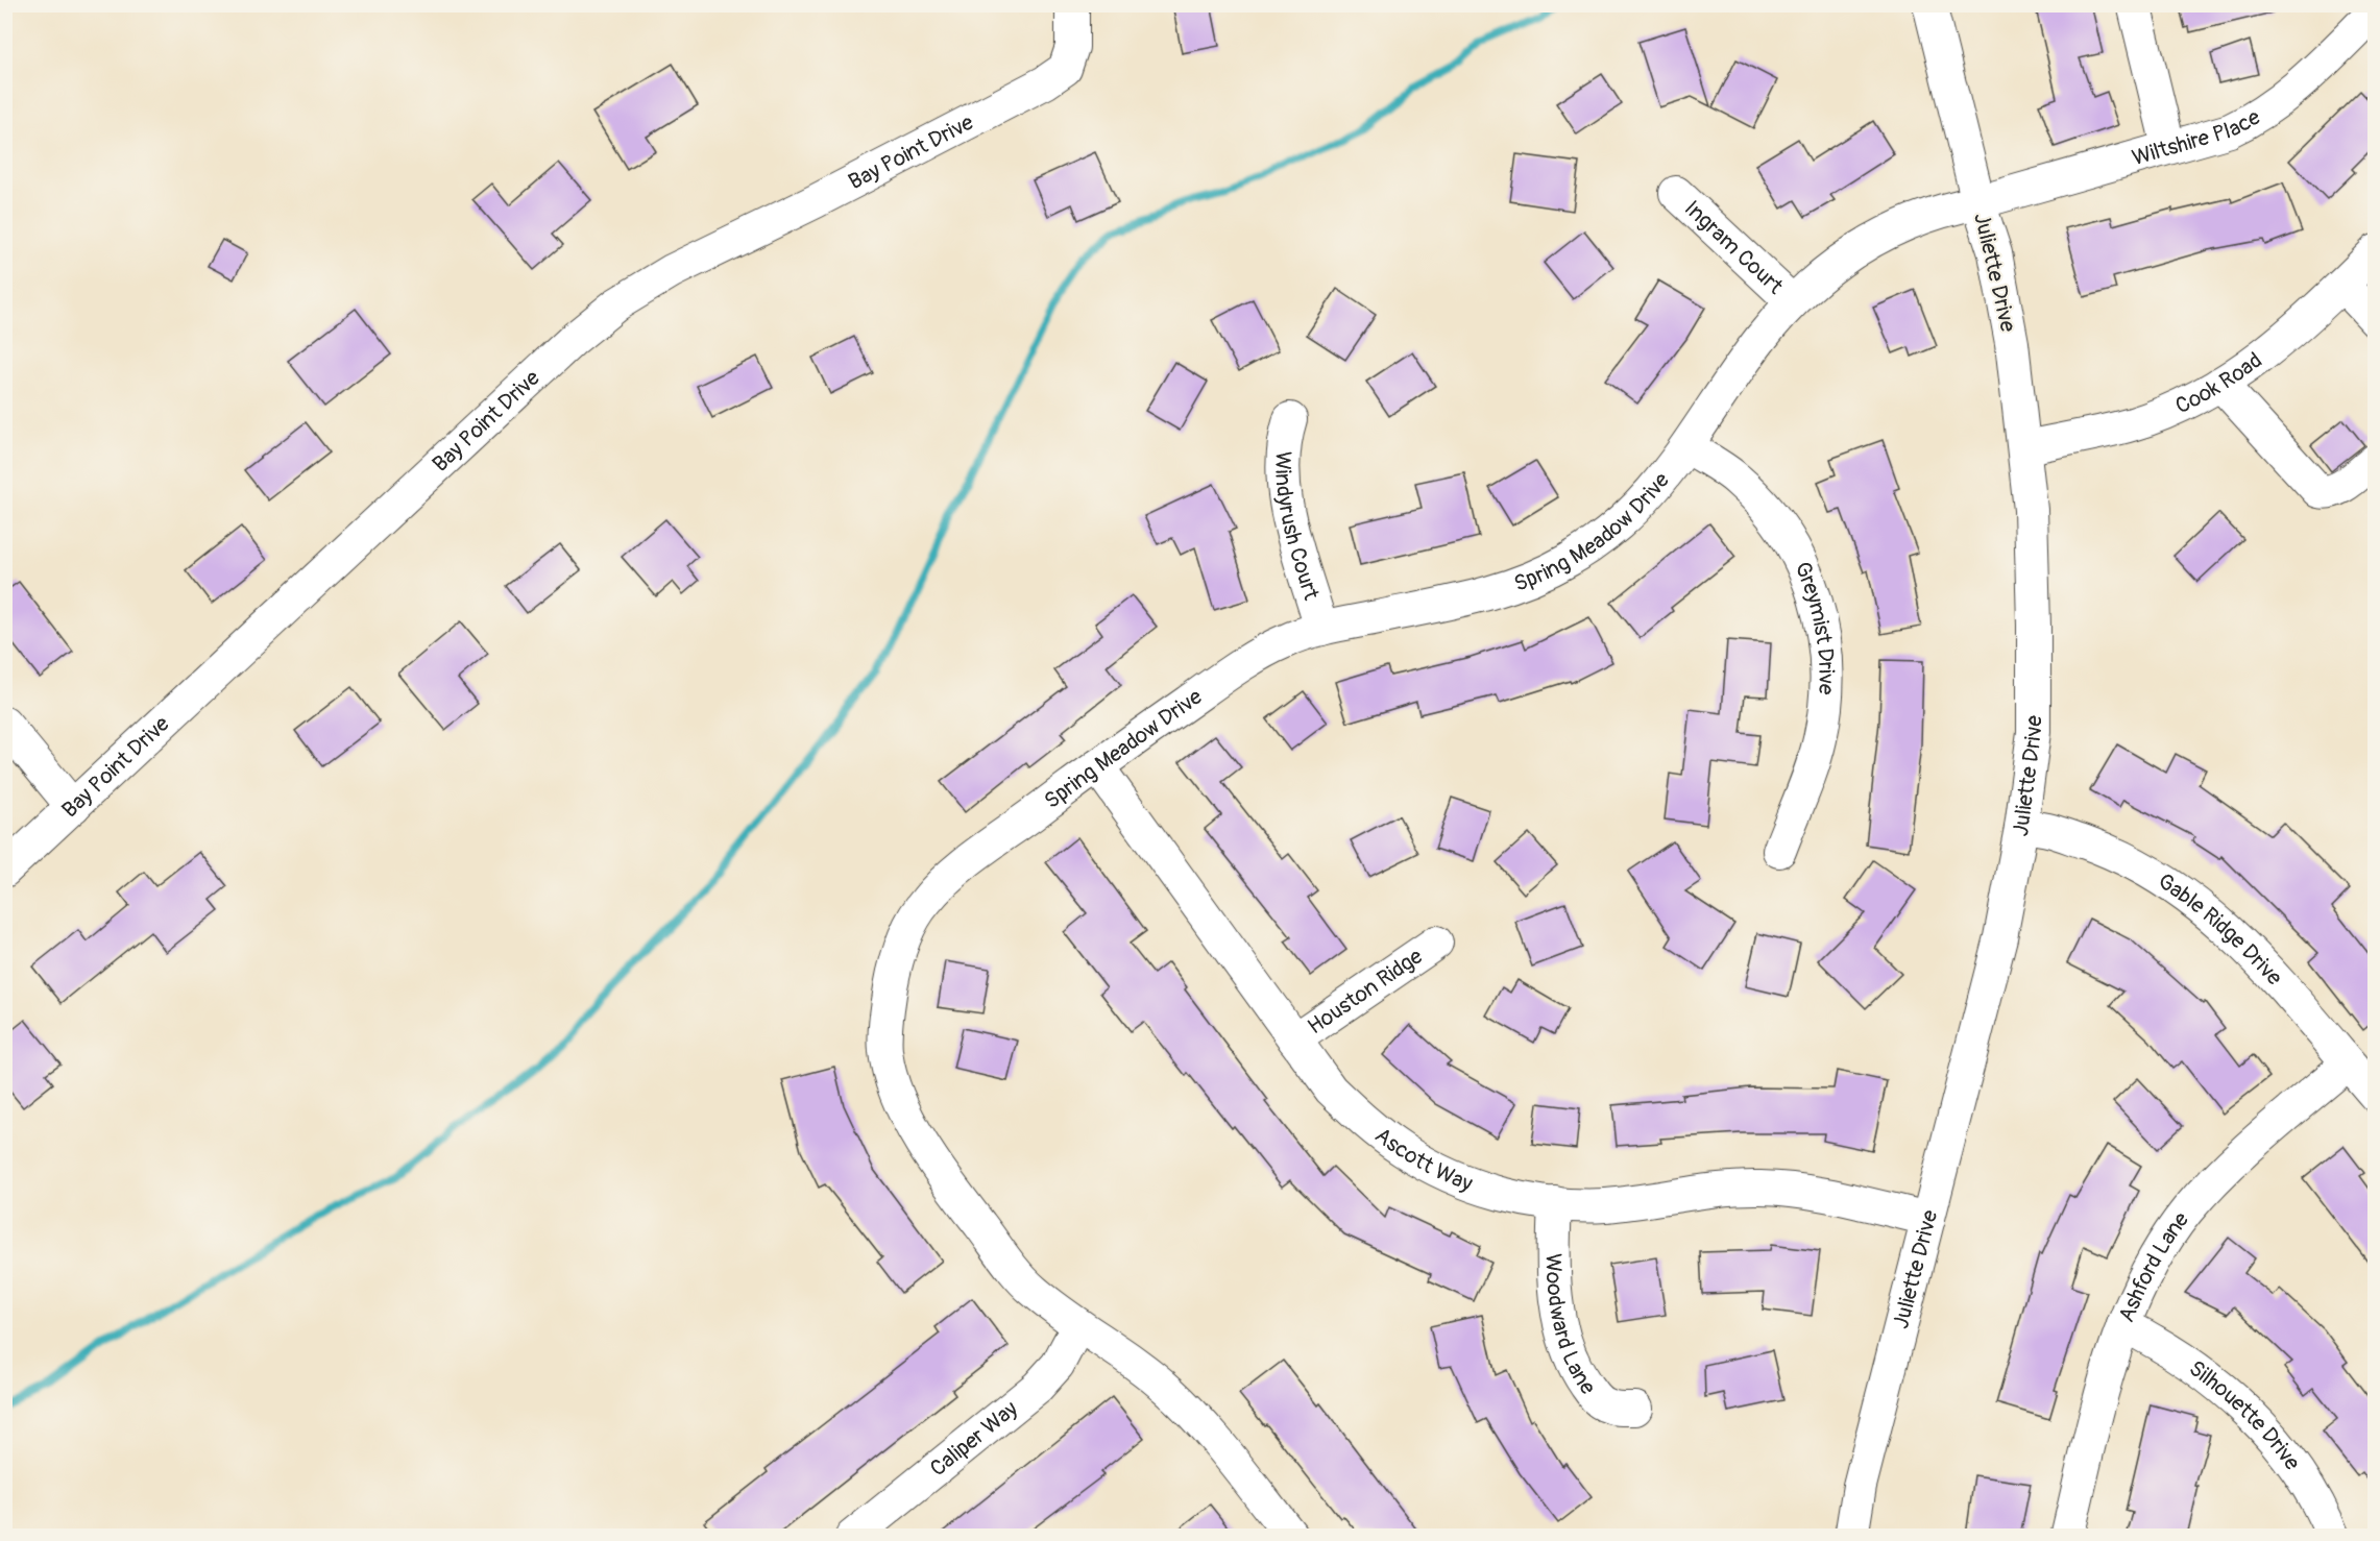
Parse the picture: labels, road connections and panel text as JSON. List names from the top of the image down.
{
  "streets": {
    "street": [
      "Wiltshire Place",
      "Bay Point Drive",
      "Ingram Court",
      "Juliette Drive",
      "Cook Road",
      "Windyrush Court",
      "Spring Meadow Drive",
      "Greymist Drive",
      "Gable Ridge Drive",
      "Houston Ridge",
      "Ascott Way",
      "Ashford Lane",
      "Woodward Lane",
      "Silhouette Drive",
      "Caliper Way"
    ]
  },
  "crossings": [
    ["Wiltshire Place", "Juliette Drive"],
    ["Wiltshire Place", "Spring Meadow Drive"],
    ["Ingram Court", "Spring Meadow Drive"],
    ["Juliette Drive", "Cook Road"],
    ["Juliette Drive", "Spring Meadow Drive"],
    ["Juliette Drive", "Gable Ridge Drive"],
    ["Juliette Drive", "Ascott Way"],
    ["Windyrush Court", "Spring Meadow Drive"],
    ["Spring Meadow Drive", "Greymist Drive"],
    ["Spring Meadow Drive", "Ascott Way"],
    ["Spring Meadow Drive", "Caliper Way"],
    ["Gable Ridge Drive", "Ashford Lane"],
    ["Houston Ridge", "Ascott Way"],
    ["Ascott Way", "Woodward Lane"],
    ["Ashford Lane", "Silhouette Drive"]
  ]
}
